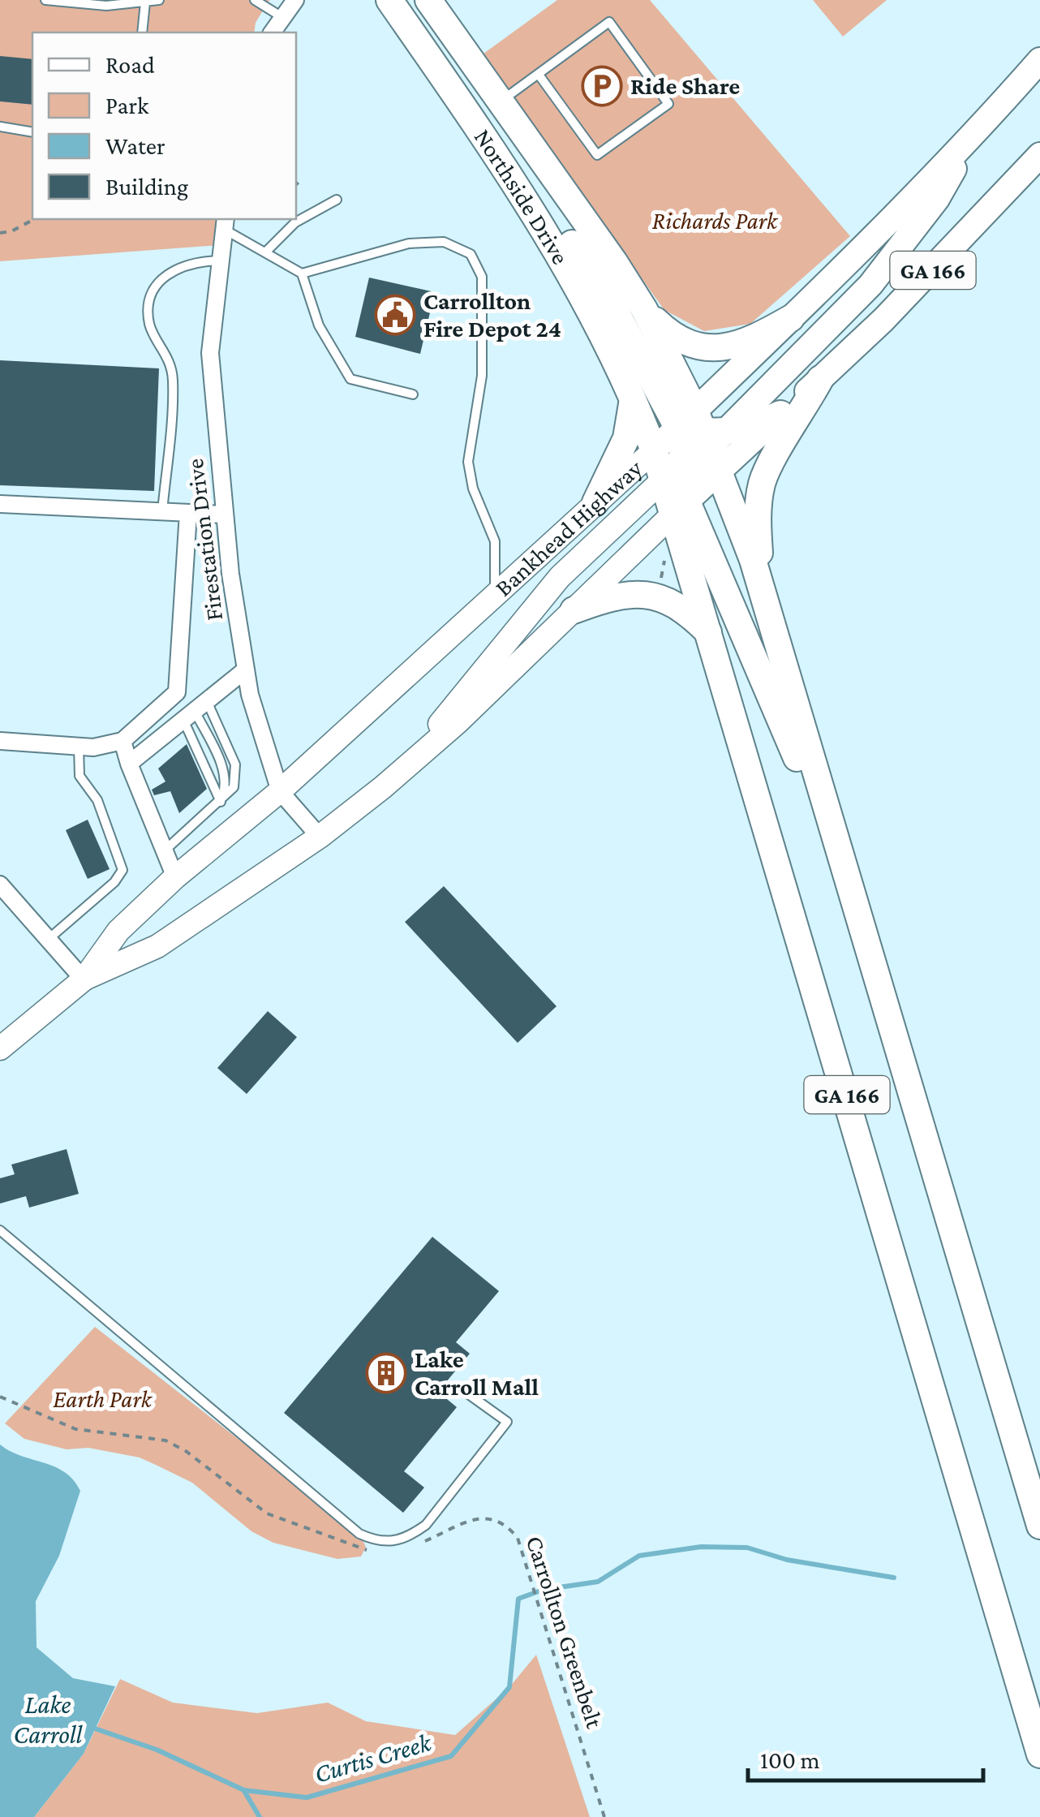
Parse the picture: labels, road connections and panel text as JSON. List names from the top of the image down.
{
  "streets": {
    "highway": ["Northside Drive", "GA 166"],
    "main road": ["Bankhead Highway"],
    "street": ["Firestation Drive"],
    "path": ["Carrollton Greenbelt"]
  },
  "crossings": [
    ["Northside Drive", "GA 166"],
    ["Northside Drive", "Bankhead Highway"],
    ["GA 166", "Bankhead Highway"],
    ["Bankhead Highway", "Firestation Drive"]
  ],
  "water": ["Lake Carroll", "Curtis Creek"],
  "parks": ["Richards Park", "Earth Park"],
  "places": {
    "parking": ["Ride Share"],
    "public building": ["Carrollton Fire Depot 24"],
    "building": ["Lake Carroll Mall"]
  },
  "legend": [
    "Road",
    "Park",
    "Water",
    "Building"
  ],
  "scale_bar": "100 m"
}
